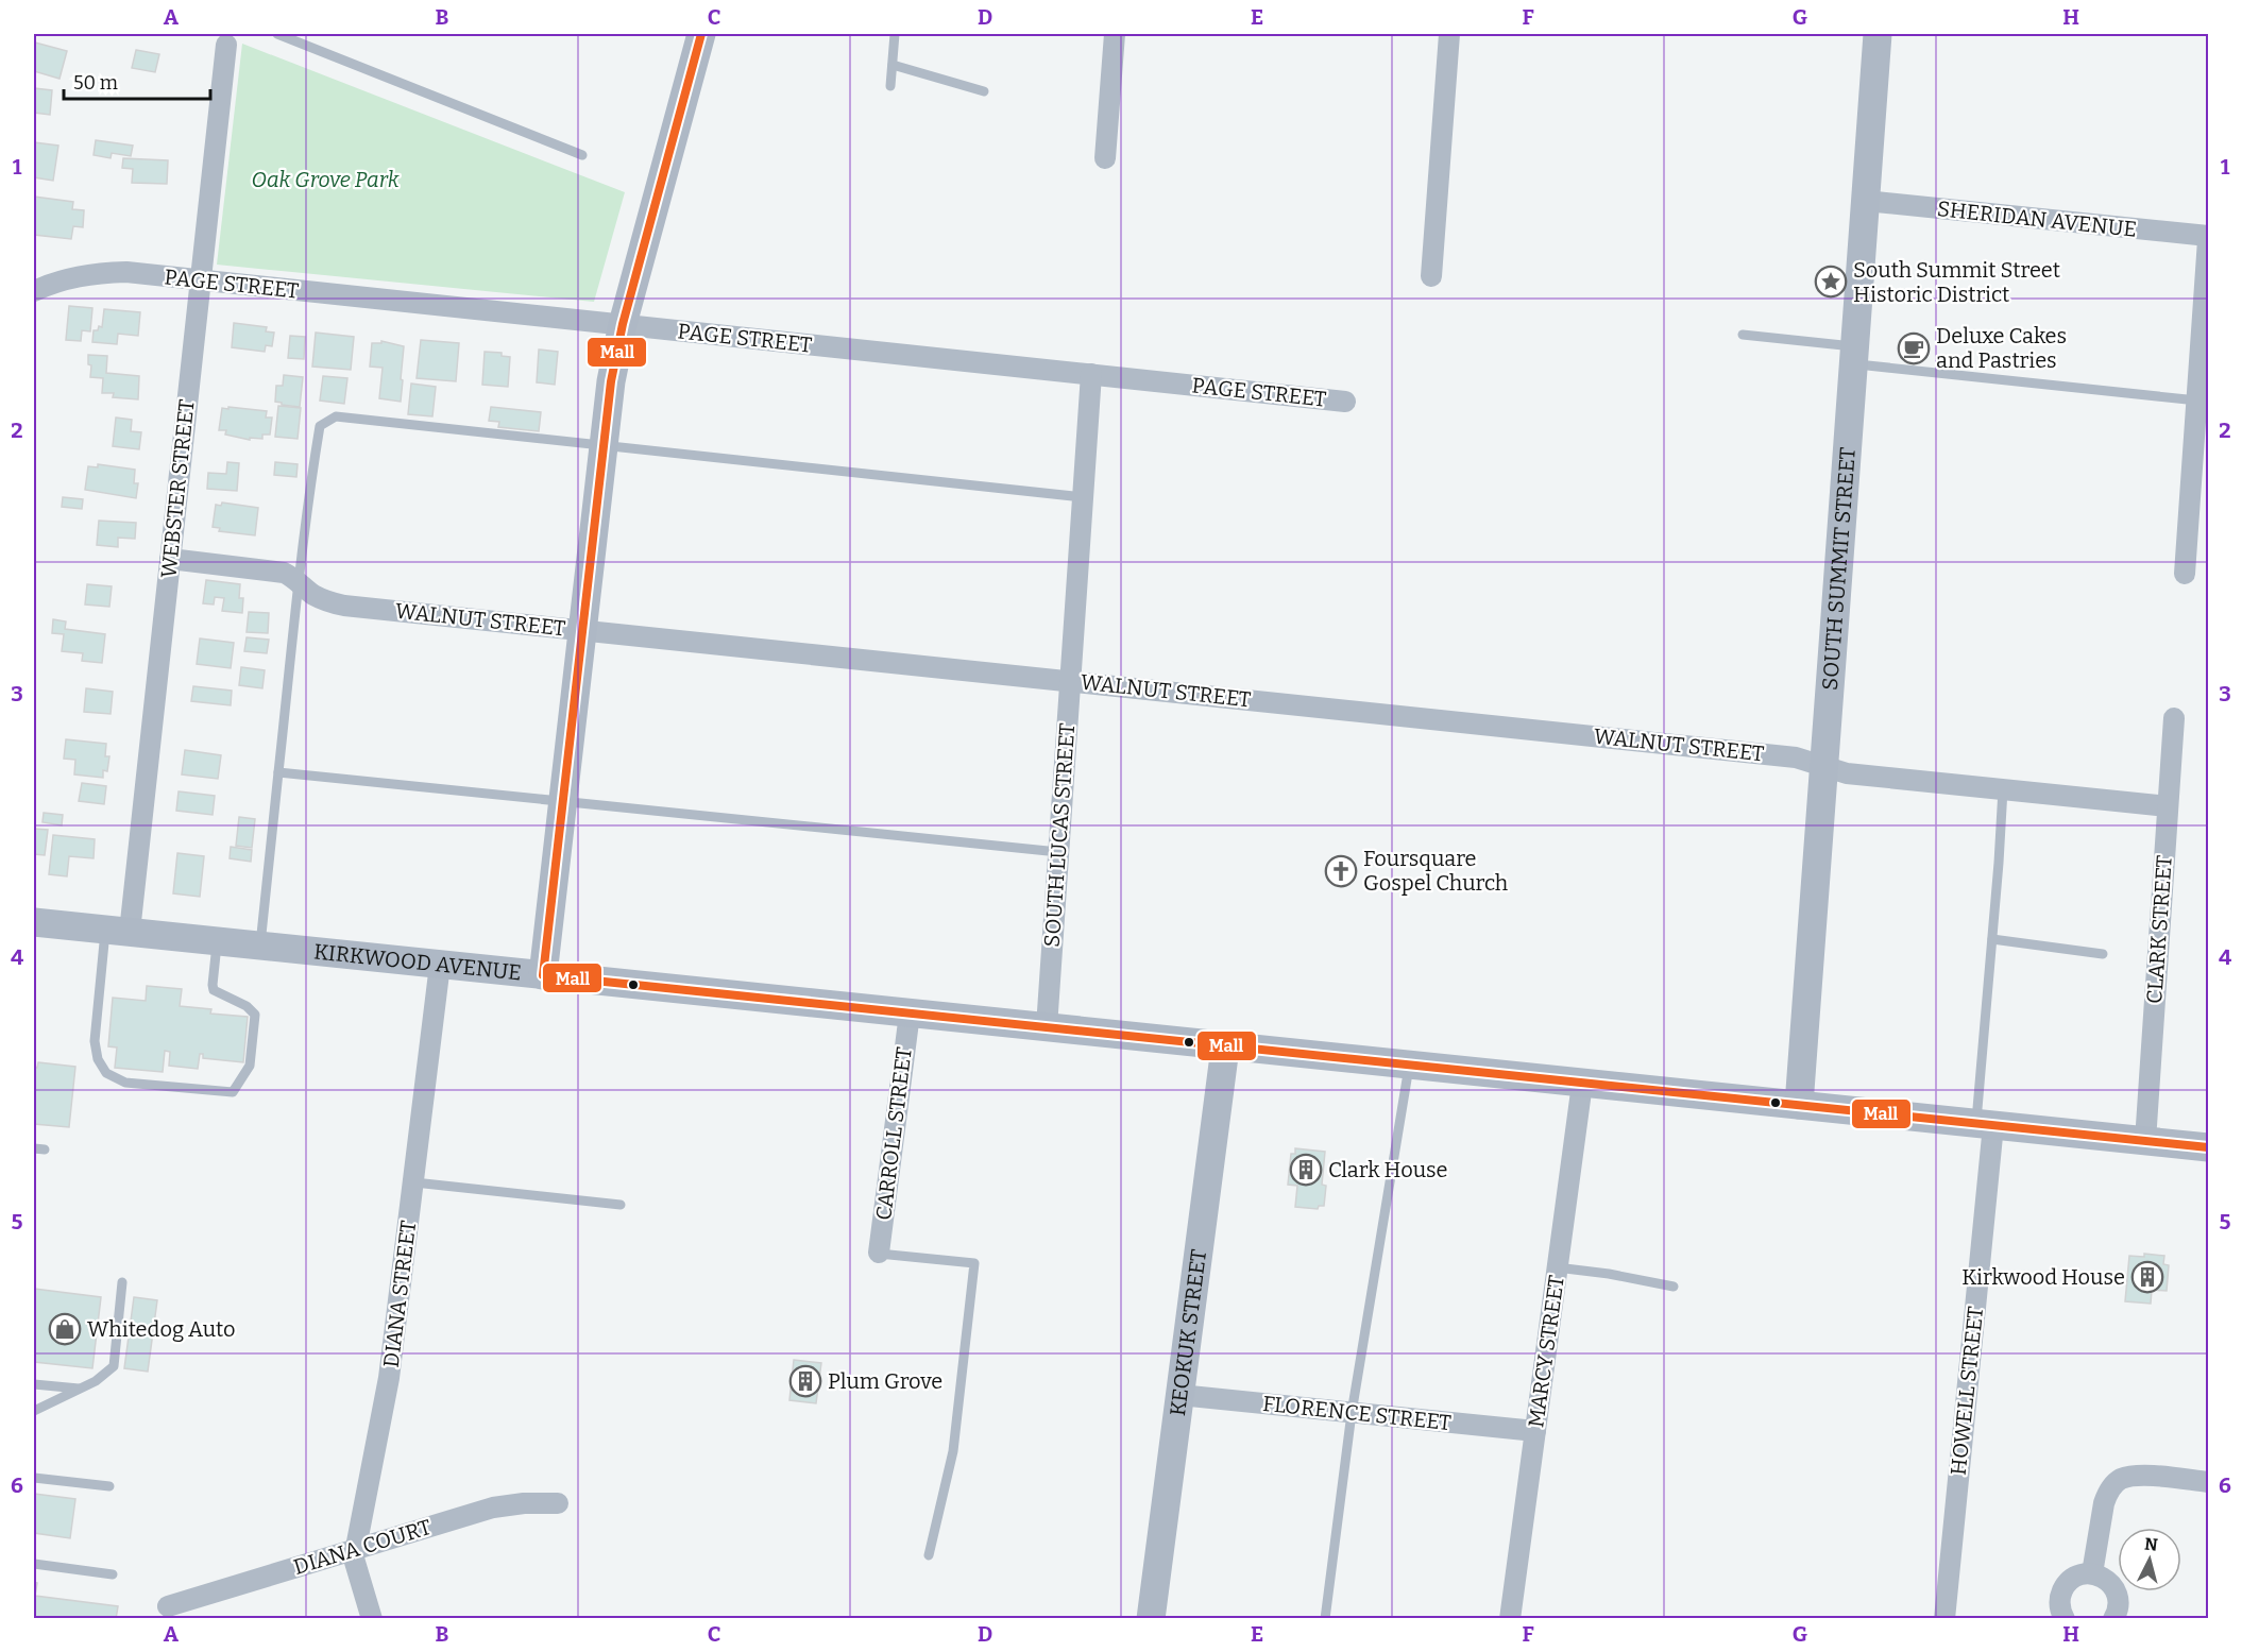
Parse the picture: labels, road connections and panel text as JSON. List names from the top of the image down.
{
  "streets": {
    "main road": ["SOUTH SUMMIT STREET", "KIRKWOOD AVENUE", "KEOKUK STREET"],
    "street": [
      "SHERIDAN AVENUE",
      "PAGE STREET",
      "WEBSTER STREET",
      "WALNUT STREET",
      "SOUTH LUCAS STREET",
      "CLARK STREET",
      "CARROLL STREET",
      "DIANA STREET",
      "MARCY STREET",
      "HOWELL STREET",
      "FLORENCE STREET",
      "DIANA COURT"
    ]
  },
  "crossings": [
    ["SHERIDAN AVENUE", "SOUTH SUMMIT STREET"],
    ["PAGE STREET", "WEBSTER STREET"],
    ["PAGE STREET", "SOUTH LUCAS STREET"],
    ["WEBSTER STREET", "WALNUT STREET"],
    ["WEBSTER STREET", "KIRKWOOD AVENUE"],
    ["SOUTH SUMMIT STREET", "WALNUT STREET"],
    ["SOUTH SUMMIT STREET", "KIRKWOOD AVENUE"],
    ["WALNUT STREET", "SOUTH LUCAS STREET"],
    ["WALNUT STREET", "CLARK STREET"],
    ["SOUTH LUCAS STREET", "KIRKWOOD AVENUE"],
    ["CLARK STREET", "KIRKWOOD AVENUE"],
    ["KIRKWOOD AVENUE", "CARROLL STREET"],
    ["KIRKWOOD AVENUE", "DIANA STREET"],
    ["KIRKWOOD AVENUE", "KEOKUK STREET"],
    ["KIRKWOOD AVENUE", "MARCY STREET"],
    ["KIRKWOOD AVENUE", "HOWELL STREET"],
    ["DIANA STREET", "DIANA COURT"],
    ["KEOKUK STREET", "FLORENCE STREET"],
    ["MARCY STREET", "FLORENCE STREET"]
  ],
  "parks": ["Oak Grove Park"],
  "places": {
    "place": ["South Summit Street Historic District"],
    "cafe": ["Deluxe Cakes and Pastries"],
    "church": ["Foursquare Gospel Church"],
    "building": ["Clark House", "Kirkwood House", "Plum Grove"],
    "shop": ["Whitedog Auto"]
  },
  "lines": ["transit line Mall"],
  "scale_bar": "50 m",
  "north": "top",
  "grid": {
    "columns": [
      "A",
      "B",
      "C",
      "D",
      "E",
      "F",
      "G",
      "H"
    ],
    "rows": [
      "1",
      "2",
      "3",
      "4",
      "5",
      "6"
    ]
  }
}
